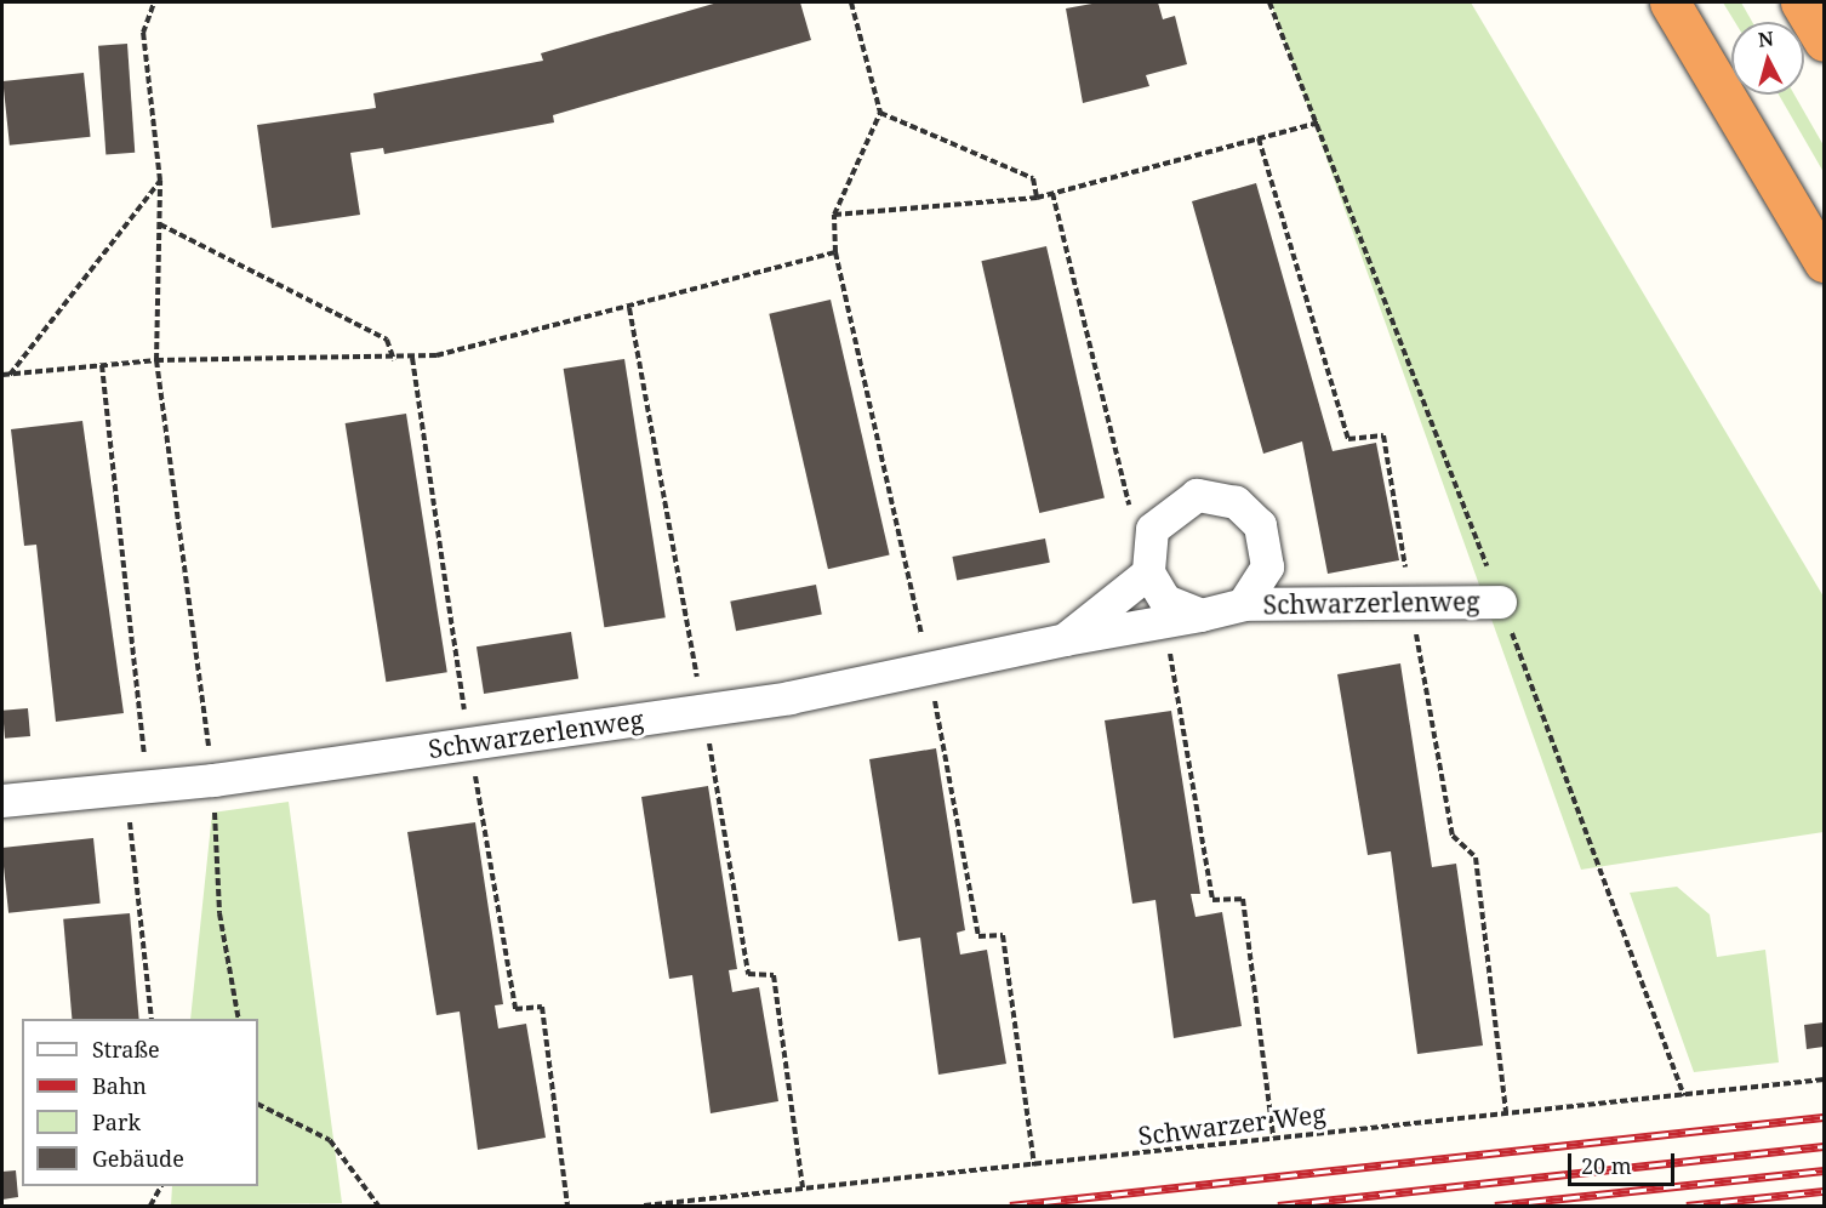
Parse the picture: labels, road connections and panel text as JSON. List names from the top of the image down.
{
  "streets": {
    "street": ["Schwarzerlenweg"],
    "path": ["Schwarzer Weg"]
  },
  "legend": [
    "Straße",
    "Bahn",
    "Park",
    "Gebäude"
  ],
  "scale_bar": "20 m",
  "north": "top"
}
